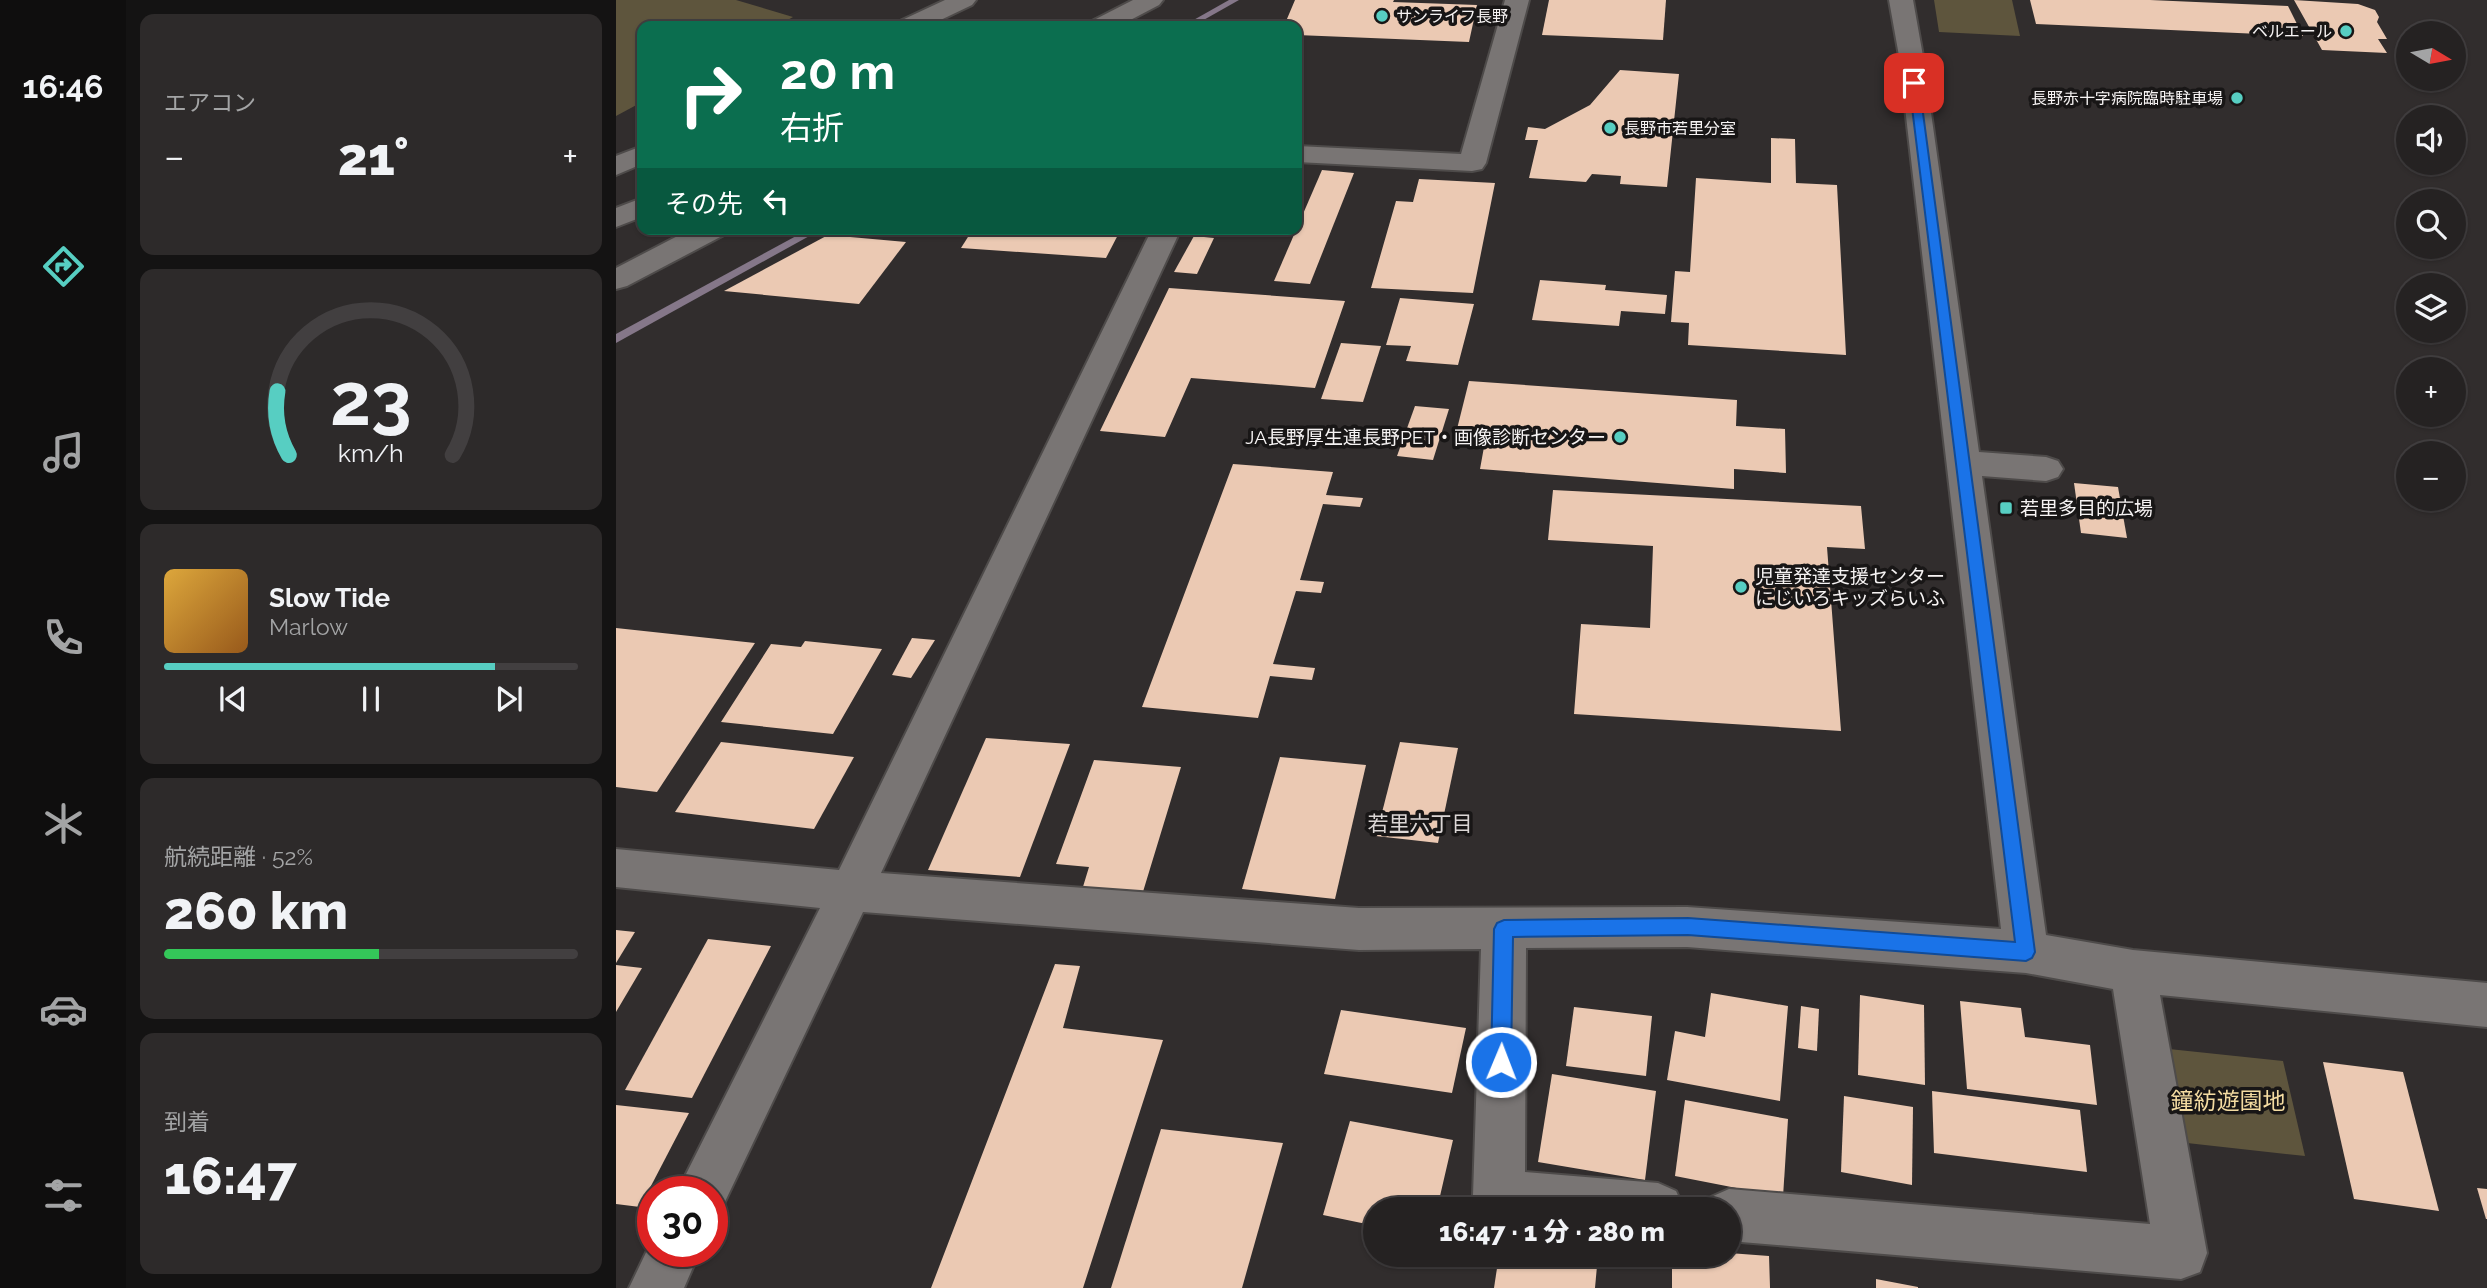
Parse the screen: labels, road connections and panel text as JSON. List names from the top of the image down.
{
  "districts": ["若里六丁目"],
  "parks": ["鐘紡遊園地"],
  "places": {
    "other": [
      "サンライフ長野",
      "ベルエール",
      "長野赤十字病院臨時駐車場",
      "長野市若里分室",
      "JA長野厚生連長野PET・画像診断センター",
      "児童発達支援センター にじいろキッズらいふ"
    ],
    "transit": ["若里多目的広場"]
  },
  "north": "right",
  "page": {
    "tabs": "16:46",
    "tile": [
      "エアコン",
      ["航続距離 · 52%", "260 km"],
      ["到着", "16:47"]
    ],
    "map_buttons": ["+", "−"],
    "turn": ["20 m", "右折"],
    "heat": ["−", "21°", "+"],
    "then": "その先",
    "song": ["Slow Tide", "Marlow"],
    "limit": "30",
    "trip": "16:47 · 1 分 · 280 m",
    "gauge": ["23", "km/h"]
  }
}
